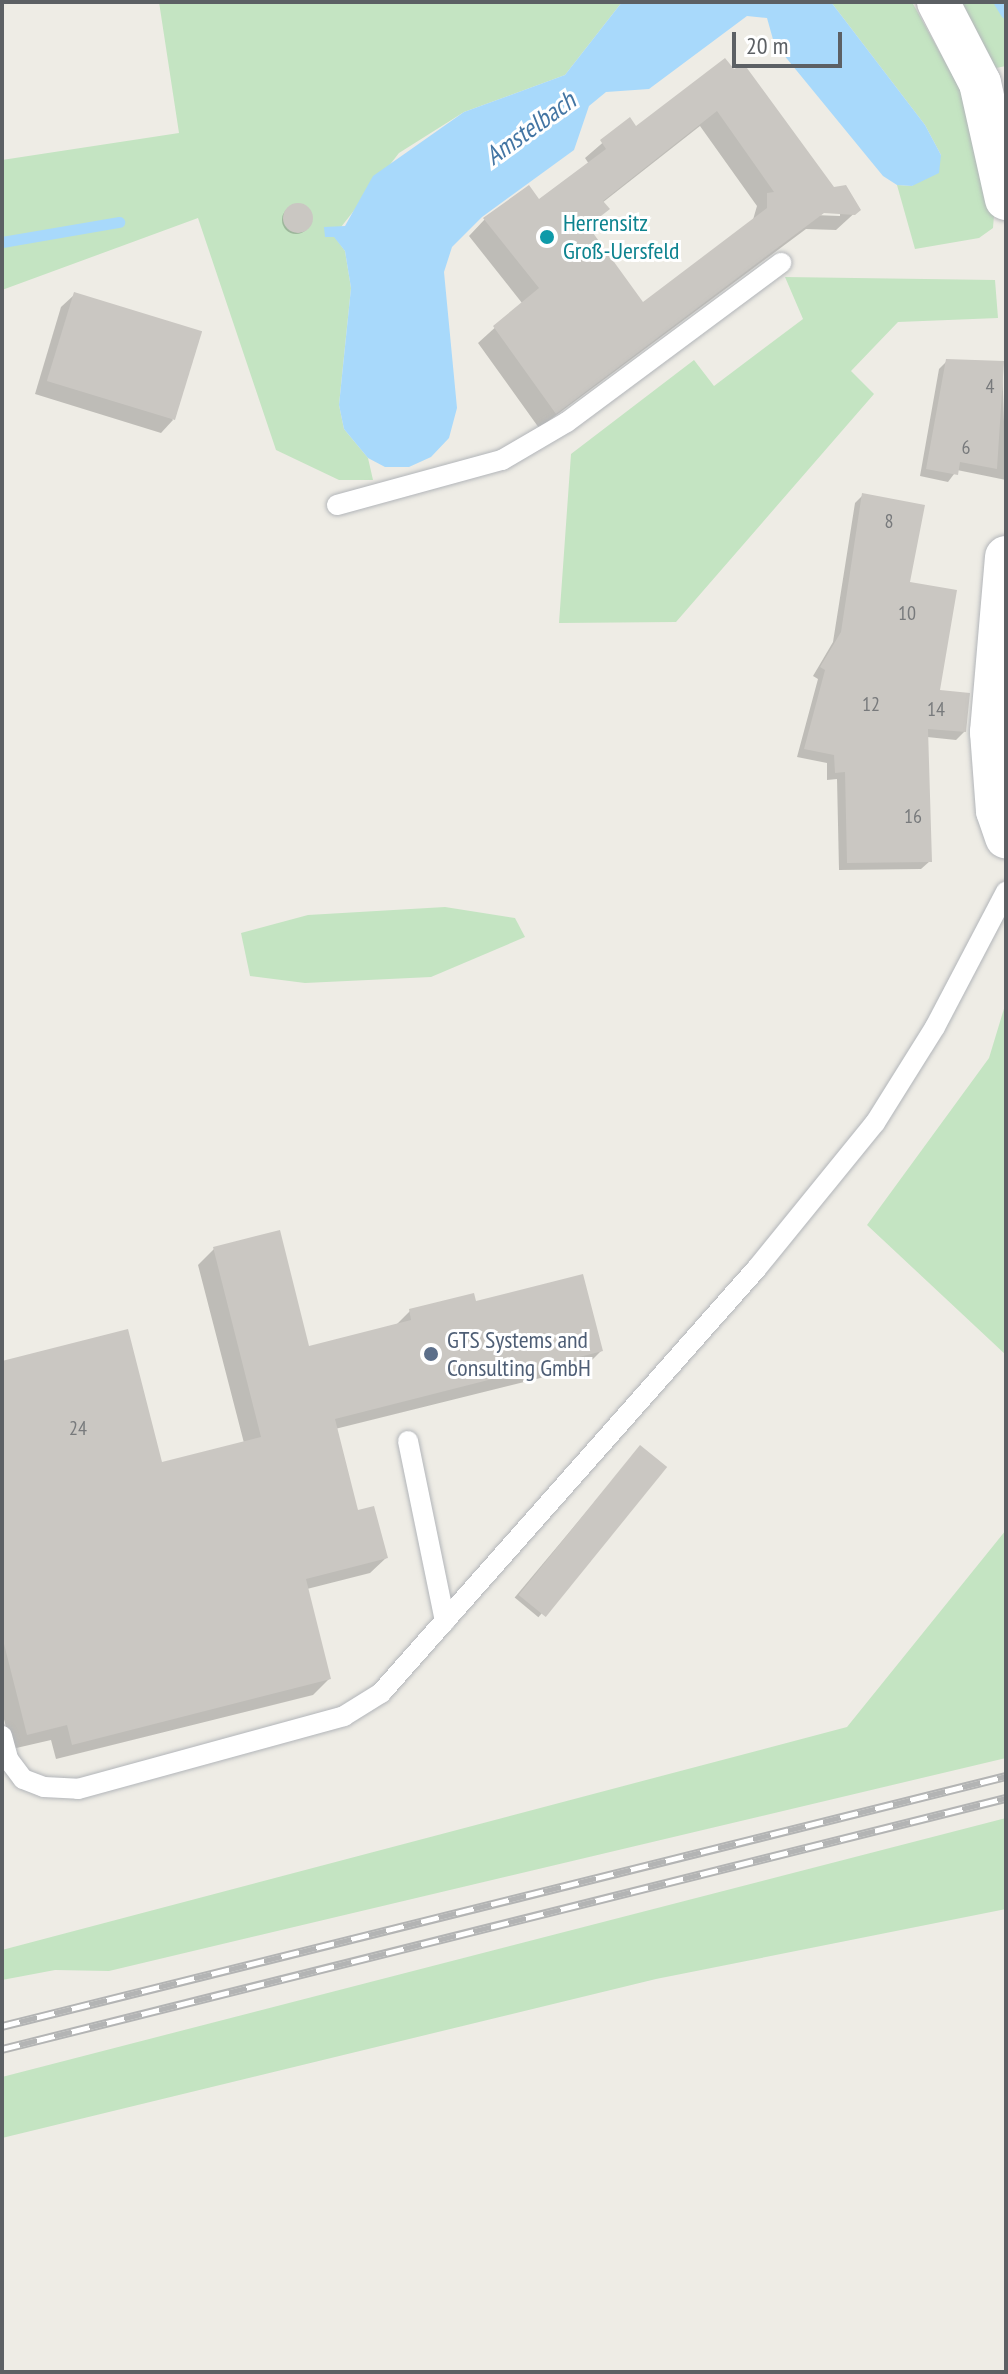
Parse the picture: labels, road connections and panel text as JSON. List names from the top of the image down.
{
  "water": ["Amstelbach"],
  "places": ["Herrensitz Groß-Uersfeld", "GTS Systems and Consulting GmbH"],
  "house_numbers": [
    "4",
    "6",
    "8",
    "10",
    "12",
    "14",
    "16",
    "24"
  ],
  "scale_bar": "20 m"
}
